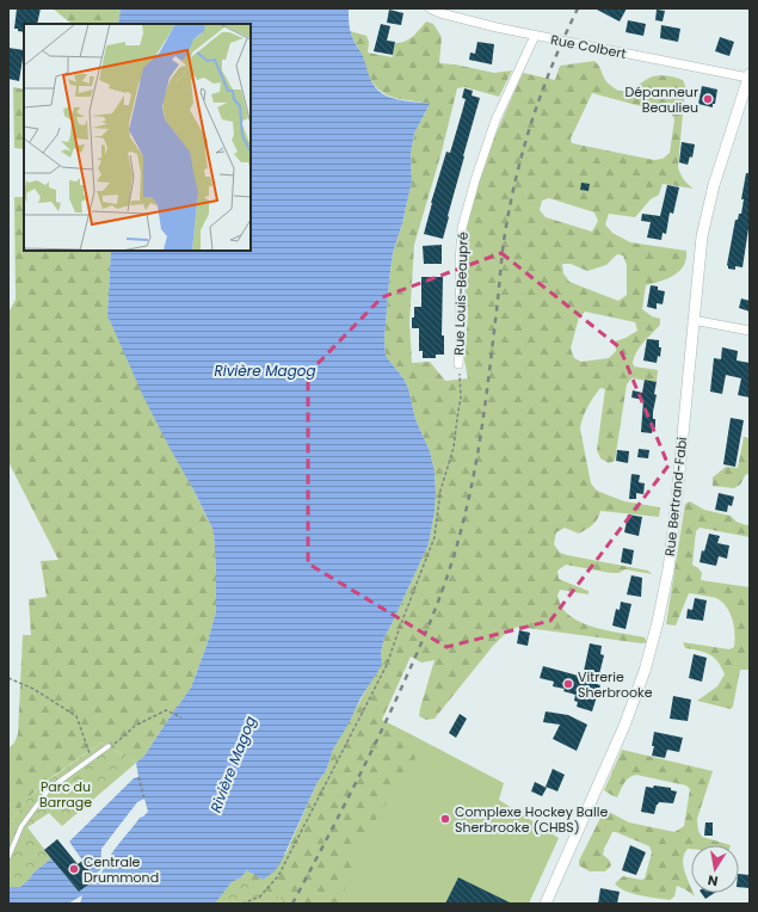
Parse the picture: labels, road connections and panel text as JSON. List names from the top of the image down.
{
  "streets": {
    "street": ["Rue Colbert", "Rue Louis-Beaupré", "Rue Bertrand-Fabi"]
  },
  "crossings": [
    ["Rue Colbert", "Rue Louis-Beaupré"],
    ["Rue Colbert", "Rue Bertrand-Fabi"]
  ],
  "water": ["Rivière Magog"],
  "parks": ["Parc du Barrage"],
  "places": [
    "Dépanneur Beaulieu",
    "Vitrerie Sherbrooke",
    "Complexe Hockey Balle Sherbrooke (CHBS)",
    "Centrale Drummond"
  ],
  "north": "bottom"
}
